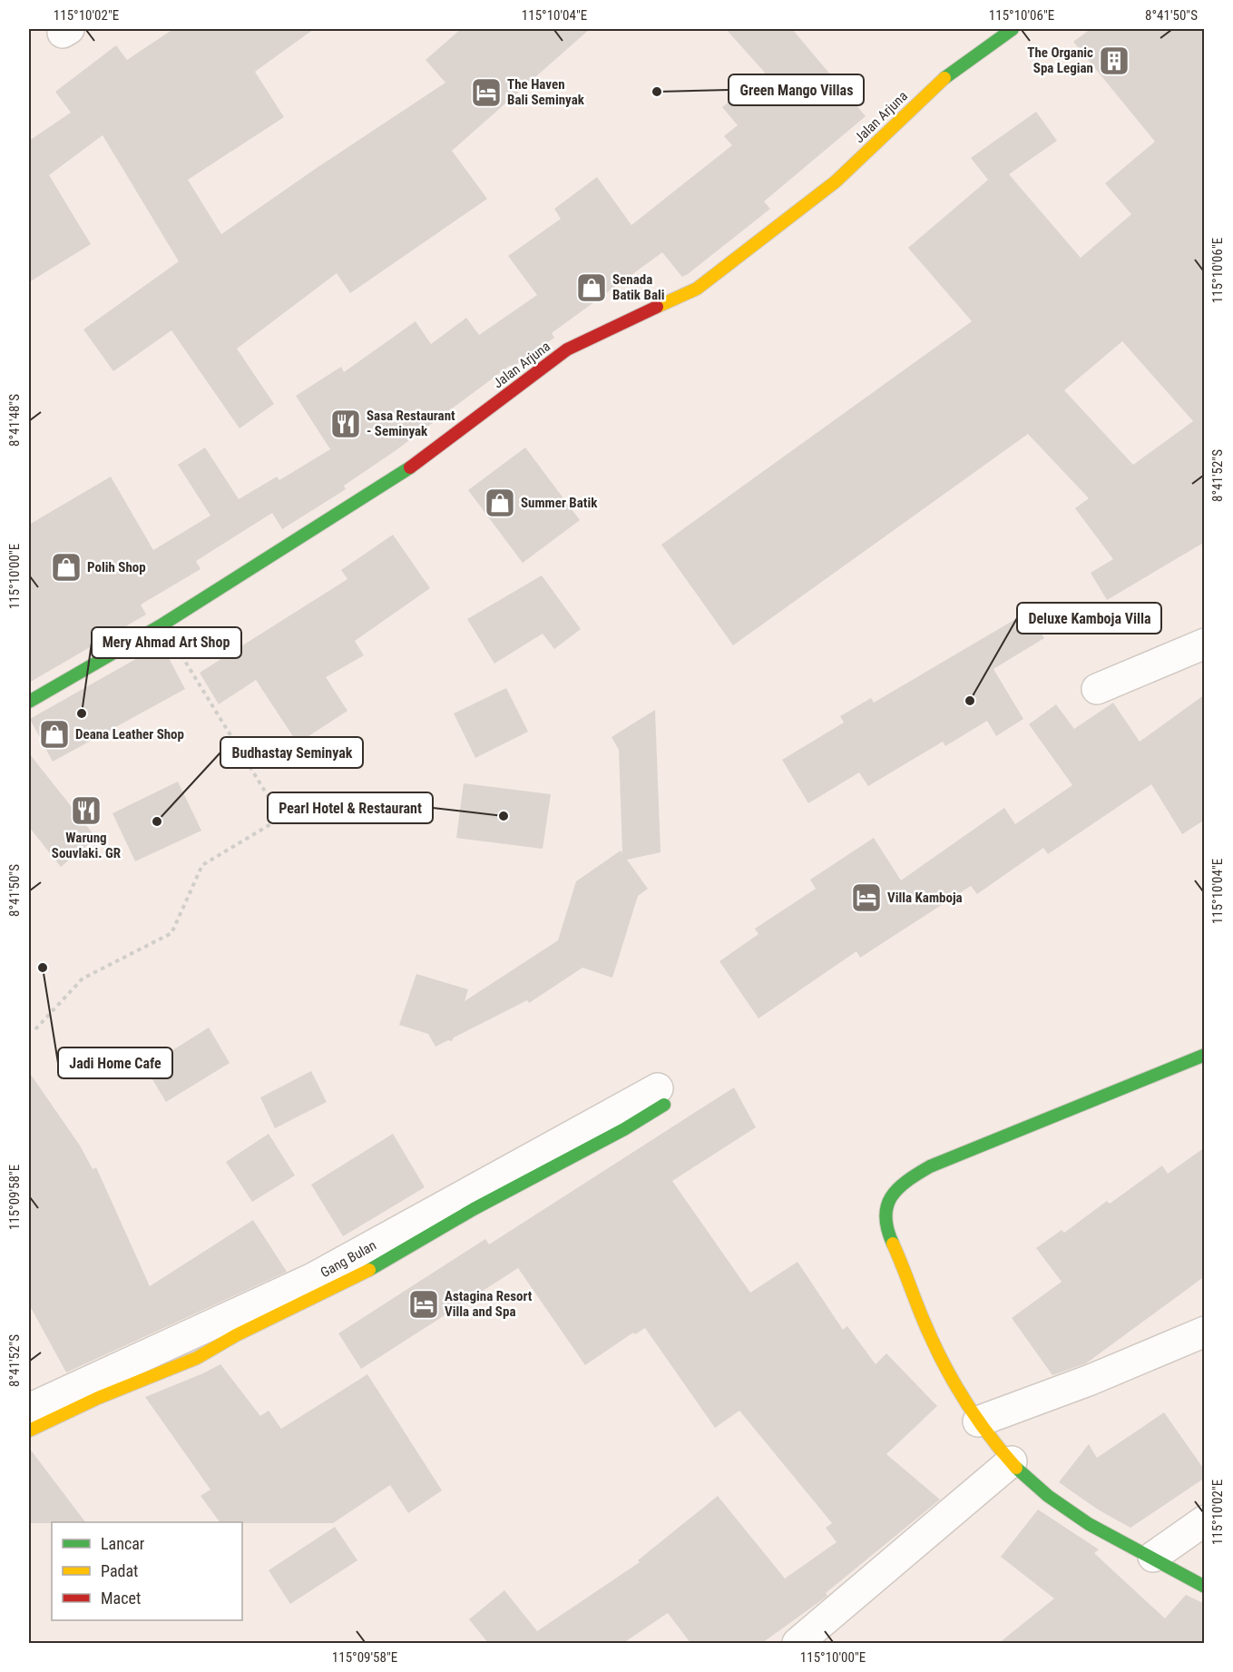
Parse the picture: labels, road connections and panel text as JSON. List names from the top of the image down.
{
  "streets": {
    "street": ["Jalan Arjuna", "Gang Bulan"]
  },
  "places": {
    "building": ["The Organic Spa Legian"],
    "other": [
      "Green Mango Villas",
      "Deluxe Kamboja Villa",
      "Mery Ahmad Art Shop",
      "Pearl Hotel & Restaurant",
      "Budhastay Seminyak",
      "Jadi Home Cafe"
    ],
    "hotel": ["The Haven Bali Seminyak", "Villa Kamboja", "Astagina Resort Villa and Spa"],
    "shop": [
      "Senada Batik Bali",
      "Summer Batik",
      "Polih Shop",
      "Deana Leather Shop"
    ],
    "restaurant": ["Sasa Restaurant - Seminyak", "Warung Souvlaki. GR"]
  },
  "legend": ["Lancar", "Padat", "Macet"],
  "coordinates": [
    "115°10'02\"E",
    "115°10'04\"E",
    "115°10'06\"E",
    "8°41'50\"S",
    "8°41'48\"S",
    "8°41'52\"S",
    "115°10'00\"E",
    "115°09'58\"E"
  ]
}
